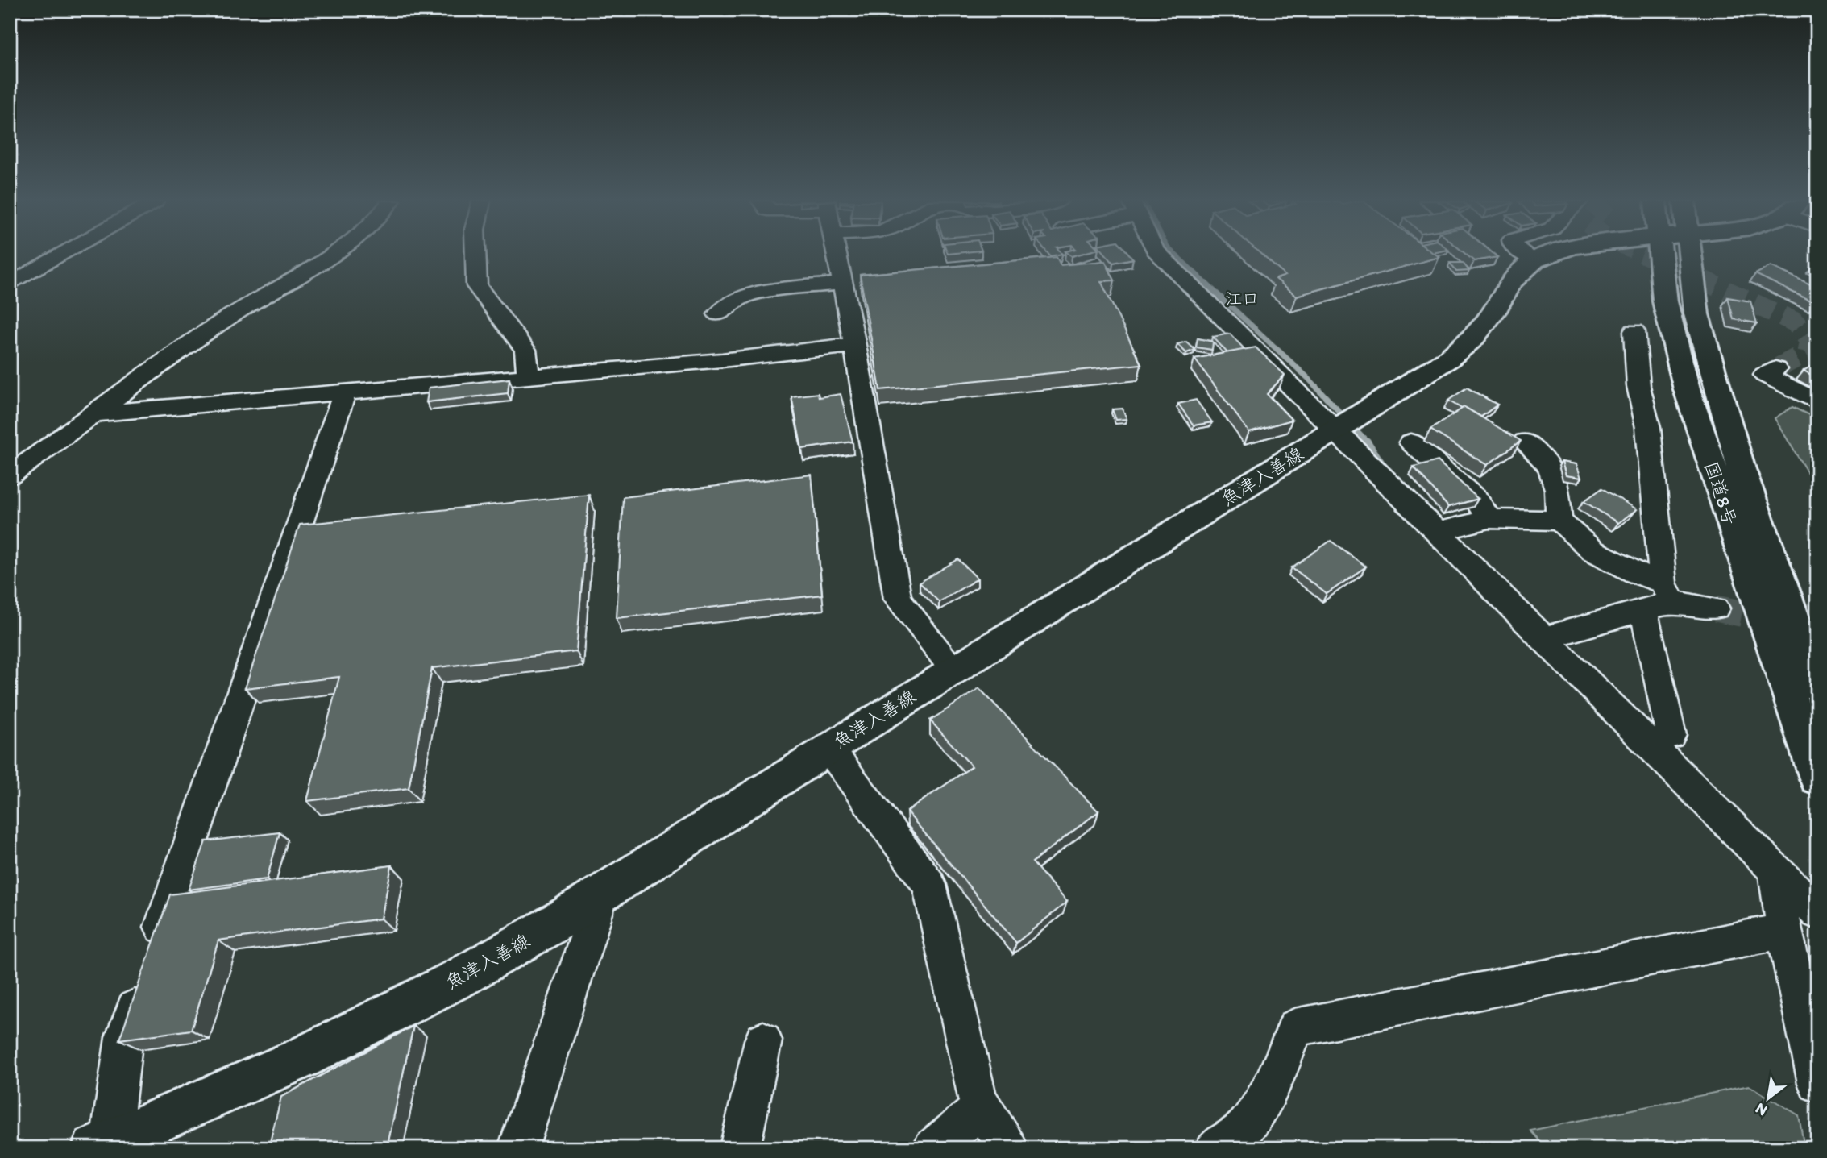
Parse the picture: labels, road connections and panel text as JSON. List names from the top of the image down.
{
  "streets": {
    "main road": ["魚津入善線", "国道8号"]
  },
  "districts": ["江口"],
  "north": "bottom left"
}
